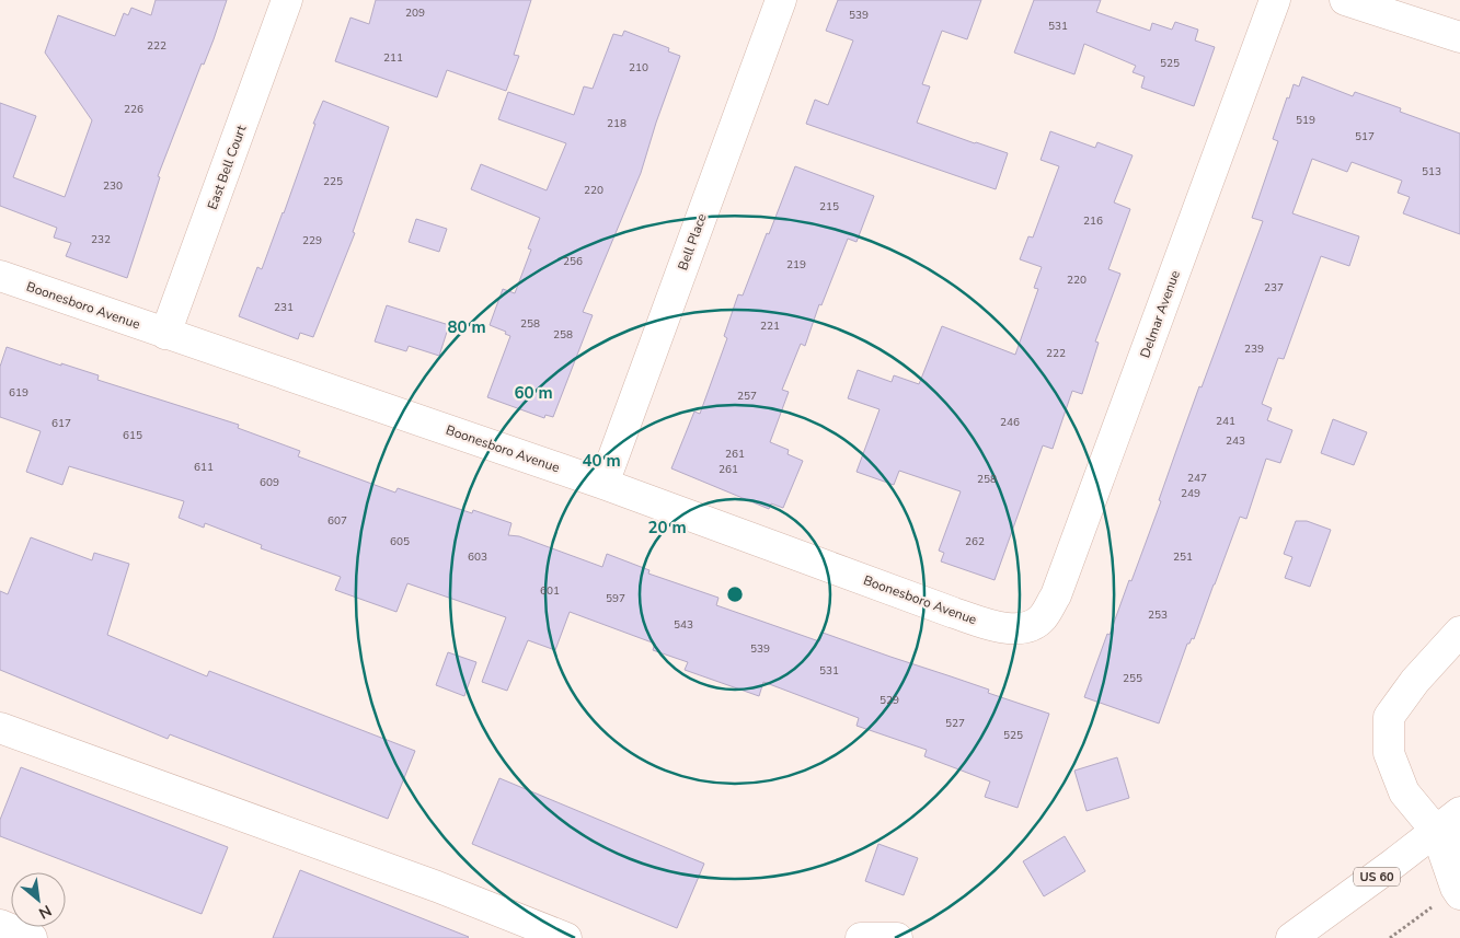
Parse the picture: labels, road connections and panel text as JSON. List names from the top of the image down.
{
  "streets": {
    "street": [
      "East Bell Court",
      "Bell Place",
      "Boonesboro Avenue",
      "Delmar Avenue",
      "US 60"
    ]
  },
  "crossings": [
    ["East Bell Court", "Boonesboro Avenue"],
    ["Bell Place", "Boonesboro Avenue"],
    ["Boonesboro Avenue", "Delmar Avenue"]
  ],
  "house_numbers": [
    "209",
    "539",
    "531",
    "222",
    "211",
    "525",
    "210",
    "226",
    "519",
    "218",
    "517",
    "513",
    "225",
    "230",
    "220",
    "215",
    "216",
    "232",
    "229",
    "256",
    "219",
    "220",
    "237",
    "231",
    "258",
    "221",
    "258",
    "239",
    "222",
    "619",
    "257",
    "241",
    "246",
    "617",
    "615",
    "243",
    "261",
    "611",
    "261",
    "247",
    "258",
    "609",
    "249",
    "607",
    "605",
    "262",
    "603",
    "251",
    "601",
    "597",
    "253",
    "543",
    "539",
    "531",
    "255",
    "529",
    "527",
    "525"
  ],
  "north": "bottom right",
  "rings": [
    "80 m",
    "60 m",
    "40 m",
    "20 m"
  ]
}
